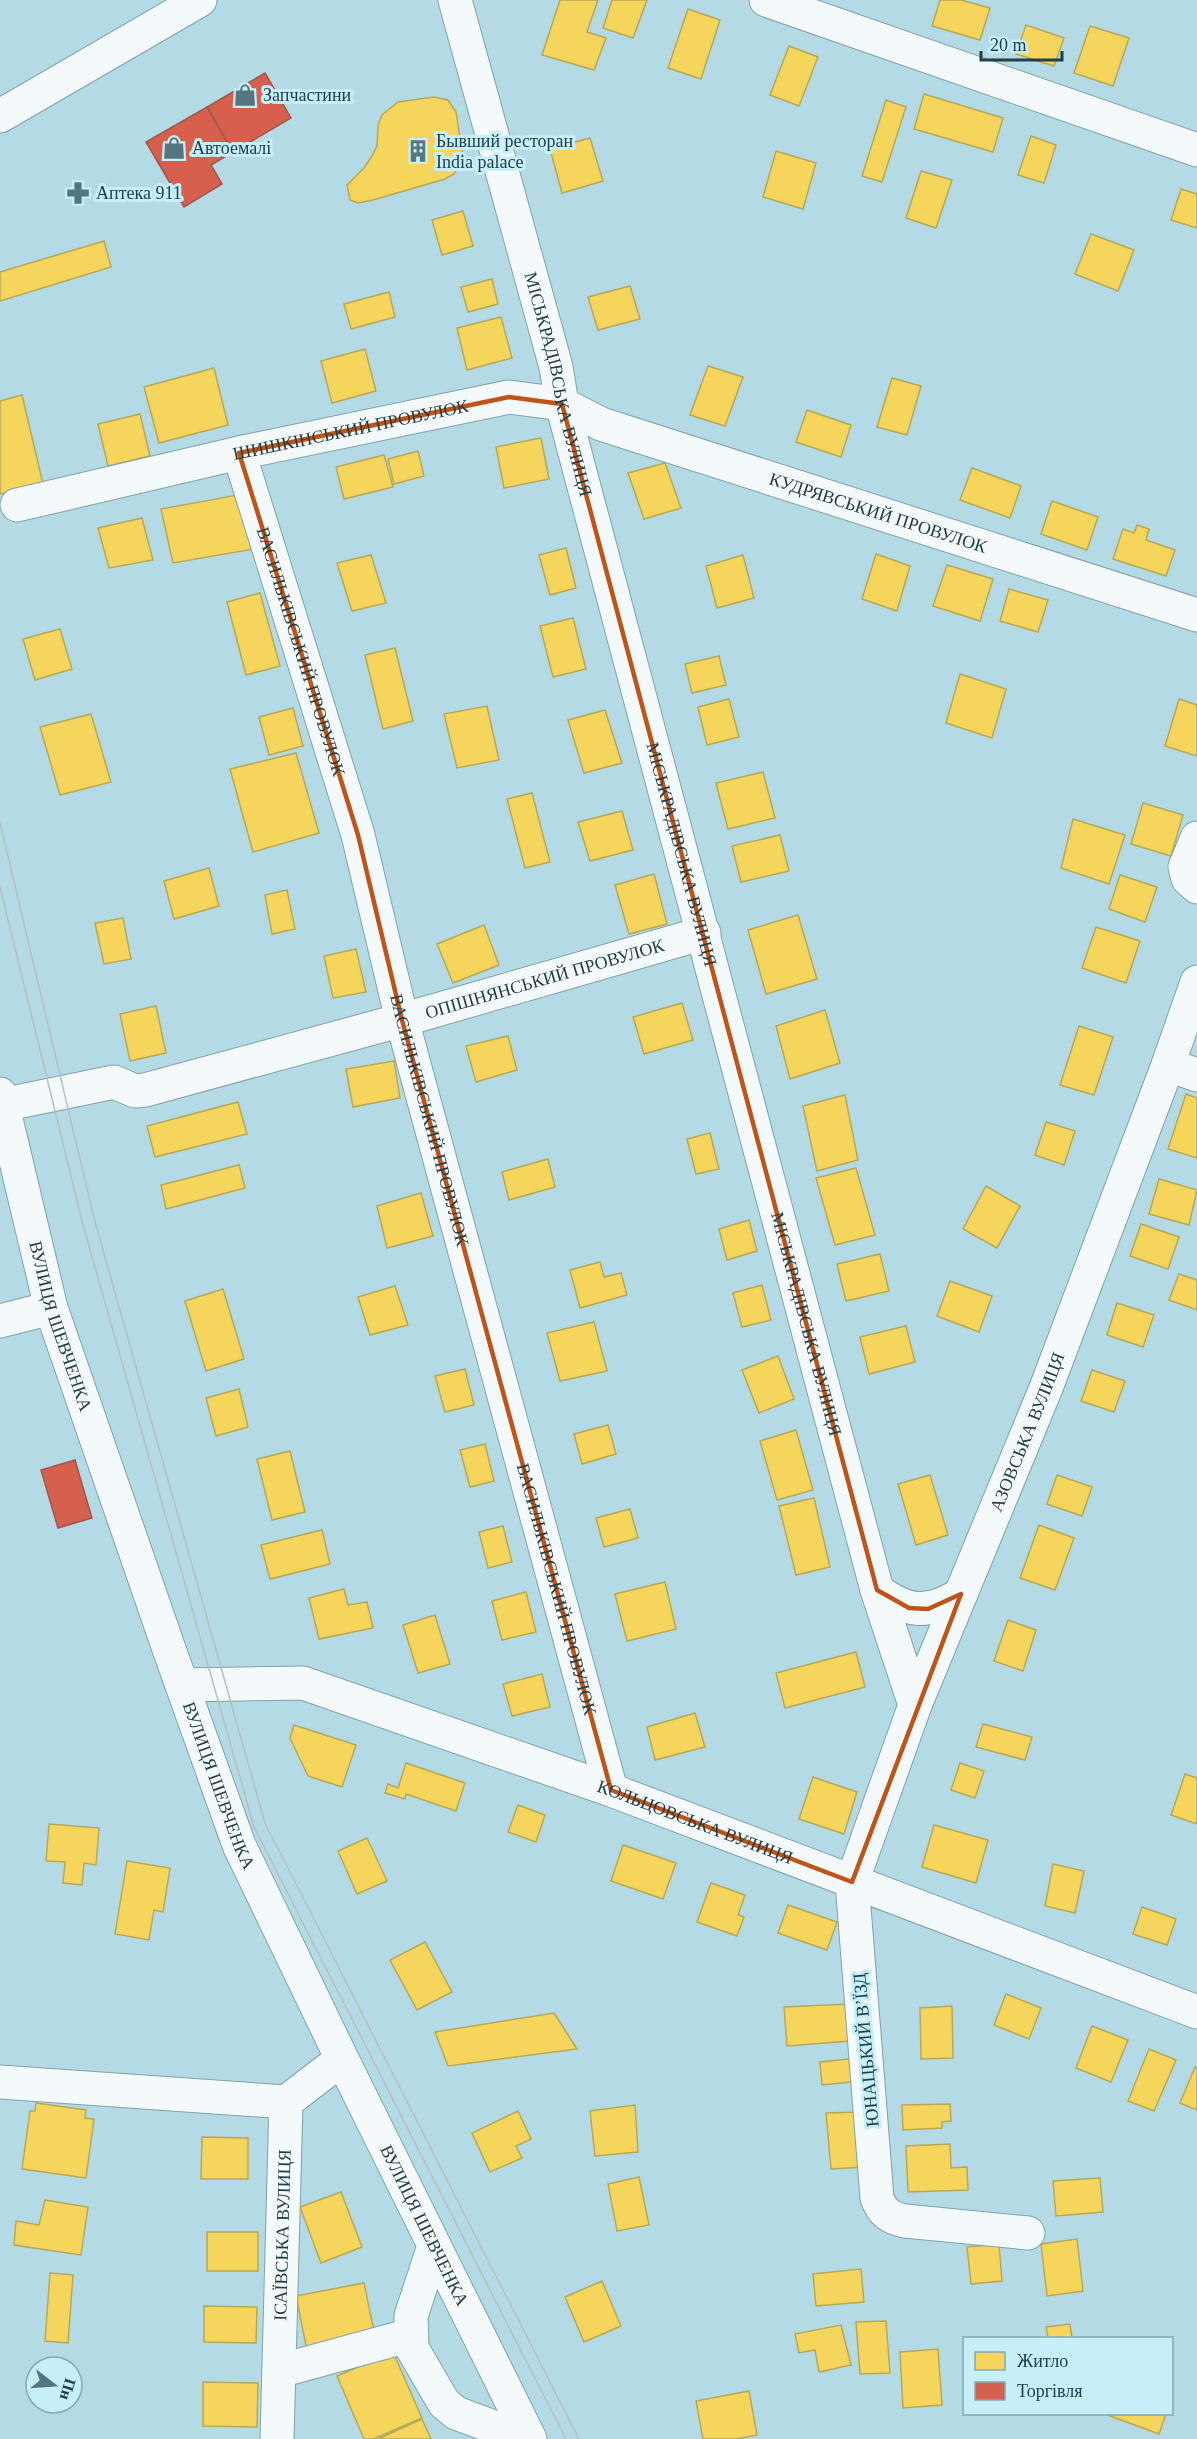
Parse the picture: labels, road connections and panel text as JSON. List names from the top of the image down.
{
  "streets": {
    "street": [
      "МІСЬКРАДІВСЬКА ВУЛИЦЯ",
      "ШИШКІНСЬКИЙ ПРОВУЛОК",
      "КУДРЯВСЬКИЙ ПРОВУЛОК",
      "ВАСИЛЬКІВСЬКИЙ ПРОВУЛОК",
      "ОПІШНЯНСЬКИЙ ПРОВУЛОК",
      "ВУЛИЦЯ ШЕВЧЕНКА",
      "АЗОВСЬКА ВУЛИЦЯ",
      "КОЛЬЦОВСЬКА ВУЛИЦЯ",
      "ЮНАЦЬКИЙ В’ЇЗД",
      "ІСАЇВСЬКА ВУЛИЦЯ"
    ]
  },
  "crossings": [
    ["МІСЬКРАДІВСЬКА ВУЛИЦЯ", "ШИШКІНСЬКИЙ ПРОВУЛОК"],
    ["МІСЬКРАДІВСЬКА ВУЛИЦЯ", "КУДРЯВСЬКИЙ ПРОВУЛОК"],
    ["МІСЬКРАДІВСЬКА ВУЛИЦЯ", "ОПІШНЯНСЬКИЙ ПРОВУЛОК"],
    ["МІСЬКРАДІВСЬКА ВУЛИЦЯ", "АЗОВСЬКА ВУЛИЦЯ"],
    ["ШИШКІНСЬКИЙ ПРОВУЛОК", "КУДРЯВСЬКИЙ ПРОВУЛОК"],
    ["ШИШКІНСЬКИЙ ПРОВУЛОК", "ВАСИЛЬКІВСЬКИЙ ПРОВУЛОК"],
    ["ВАСИЛЬКІВСЬКИЙ ПРОВУЛОК", "ОПІШНЯНСЬКИЙ ПРОВУЛОК"],
    ["ВАСИЛЬКІВСЬКИЙ ПРОВУЛОК", "КОЛЬЦОВСЬКА ВУЛИЦЯ"],
    ["ОПІШНЯНСЬКИЙ ПРОВУЛОК", "ВУЛИЦЯ ШЕВЧЕНКА"],
    ["ВУЛИЦЯ ШЕВЧЕНКА", "КОЛЬЦОВСЬКА ВУЛИЦЯ"],
    ["АЗОВСЬКА ВУЛИЦЯ", "КОЛЬЦОВСЬКА ВУЛИЦЯ"],
    ["АЗОВСЬКА ВУЛИЦЯ", "ЮНАЦЬКИЙ В’ЇЗД"],
    ["КОЛЬЦОВСЬКА ВУЛИЦЯ", "ЮНАЦЬКИЙ В’ЇЗД"]
  ],
  "places": {
    "shop": ["Запчастини", "Автоемалі"],
    "building": ["Бывший ресторан India palace"],
    "pharmacy": ["Аптека 911"]
  },
  "legend": ["Житло", "Торгівля"],
  "scale_bar": "20 m",
  "north": "right"
}
